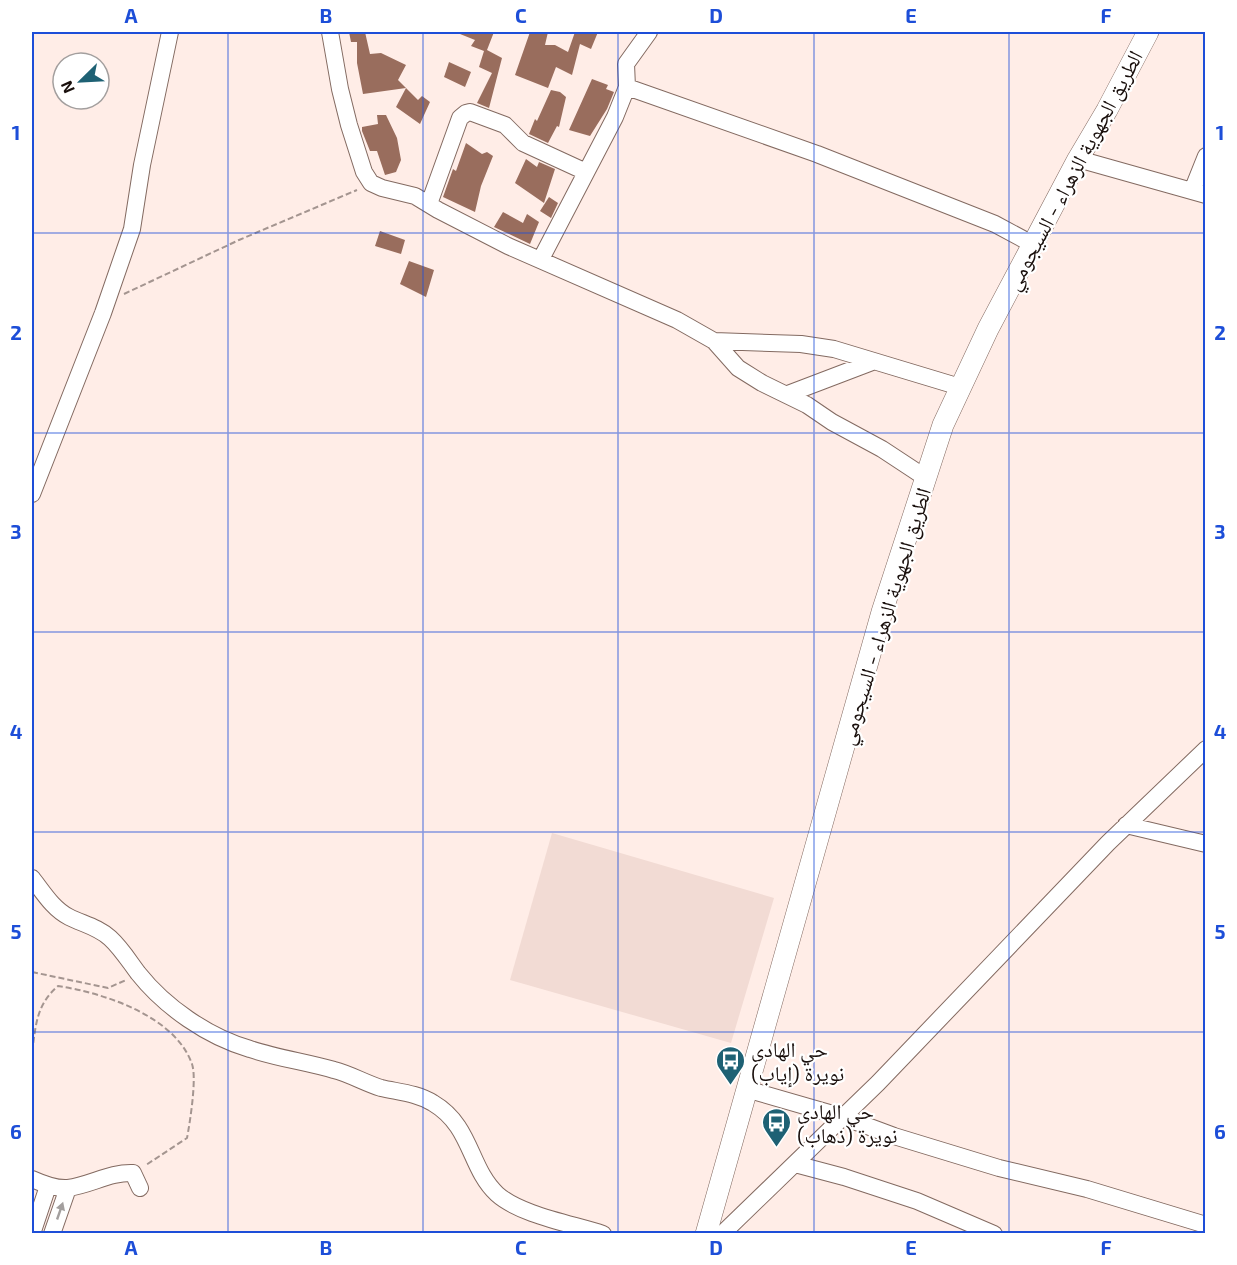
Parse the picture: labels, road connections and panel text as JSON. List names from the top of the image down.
{
  "streets": {
    "main road": ["الطريق الجهوية الزهراء - السيجومي"]
  },
  "places": {
    "bus stop": ["حي الهادي نويرة (إياب)", "حي الهادي نويرة (ذهاب)"]
  },
  "north": "bottom left",
  "grid": {
    "columns": [
      "A",
      "B",
      "C",
      "D",
      "E",
      "F"
    ],
    "rows": [
      "1",
      "2",
      "3",
      "4",
      "5",
      "6"
    ]
  }
}
